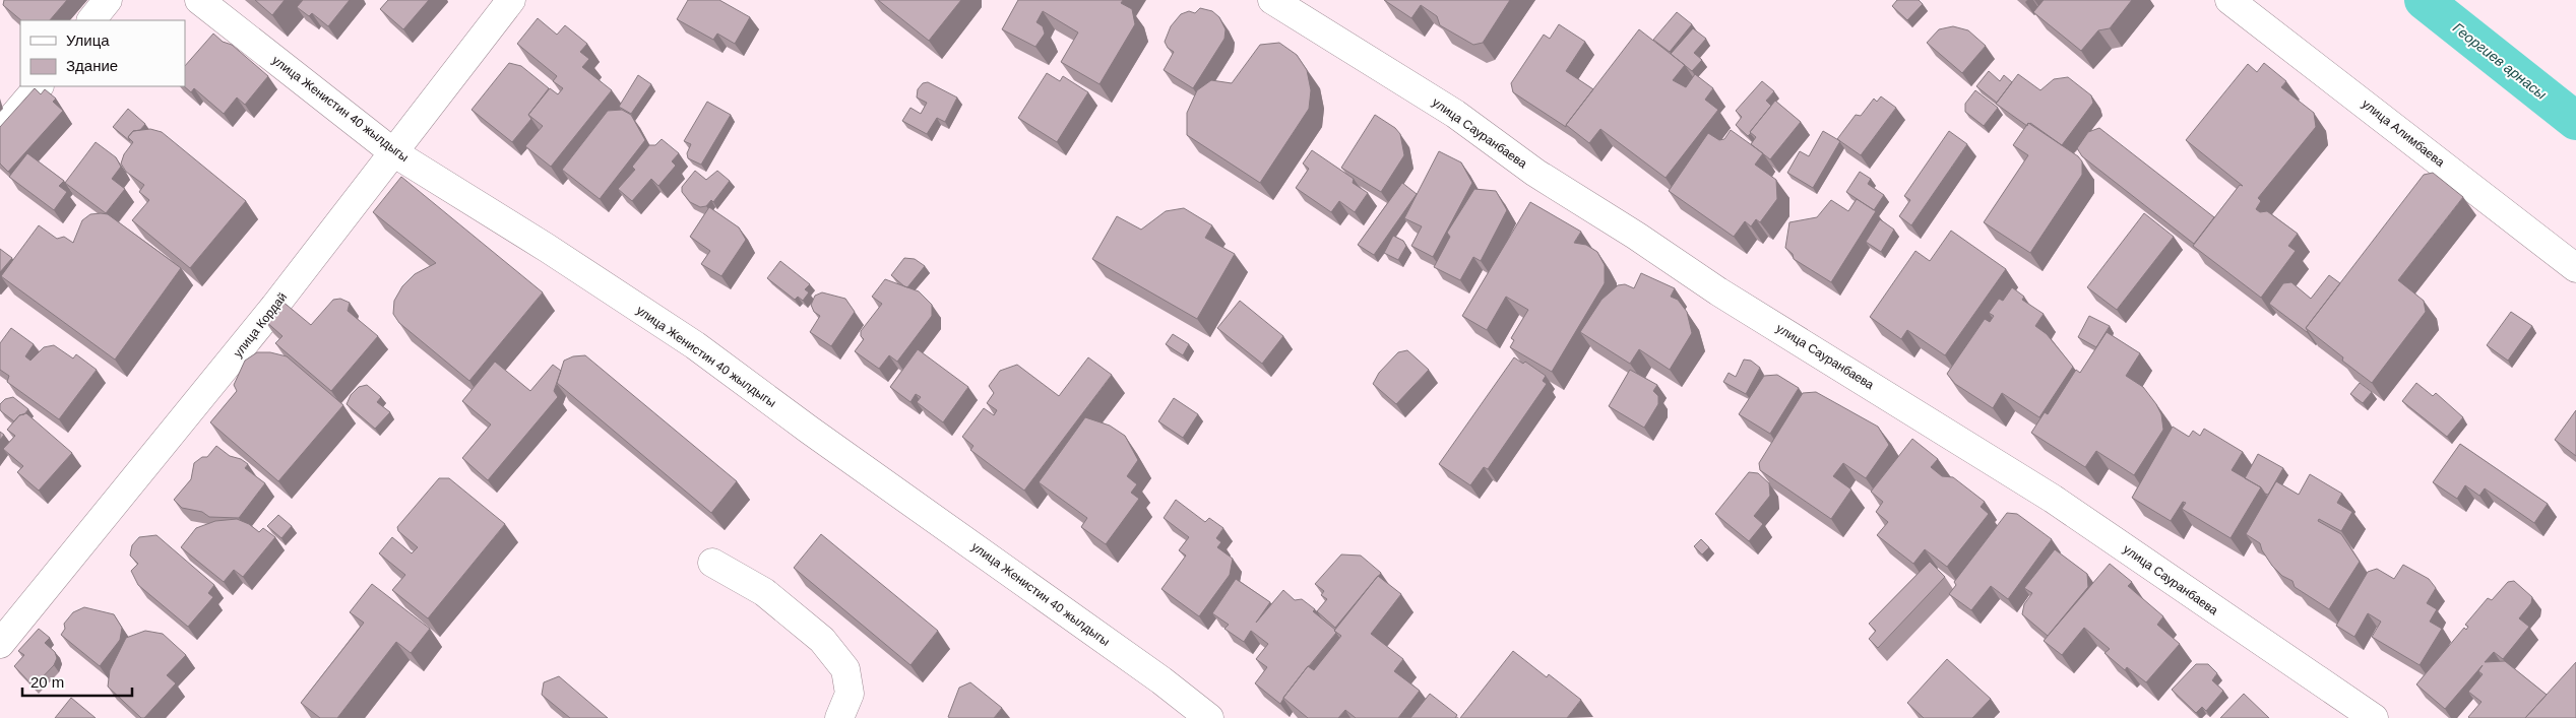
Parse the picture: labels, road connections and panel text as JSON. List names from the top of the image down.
{
  "streets": {
    "street": [
      "улица Женистин 40 жылдыгы",
      "улица Сауранбаева",
      "улица Алимбаева",
      "улица Кордай"
    ]
  },
  "crossings": [
    ["улица Женистин 40 жылдыгы", "улица Кордай"]
  ],
  "water": ["Георгиев арнасы"],
  "legend": ["Улица", "Здание"],
  "scale_bar": "20 m"
}
